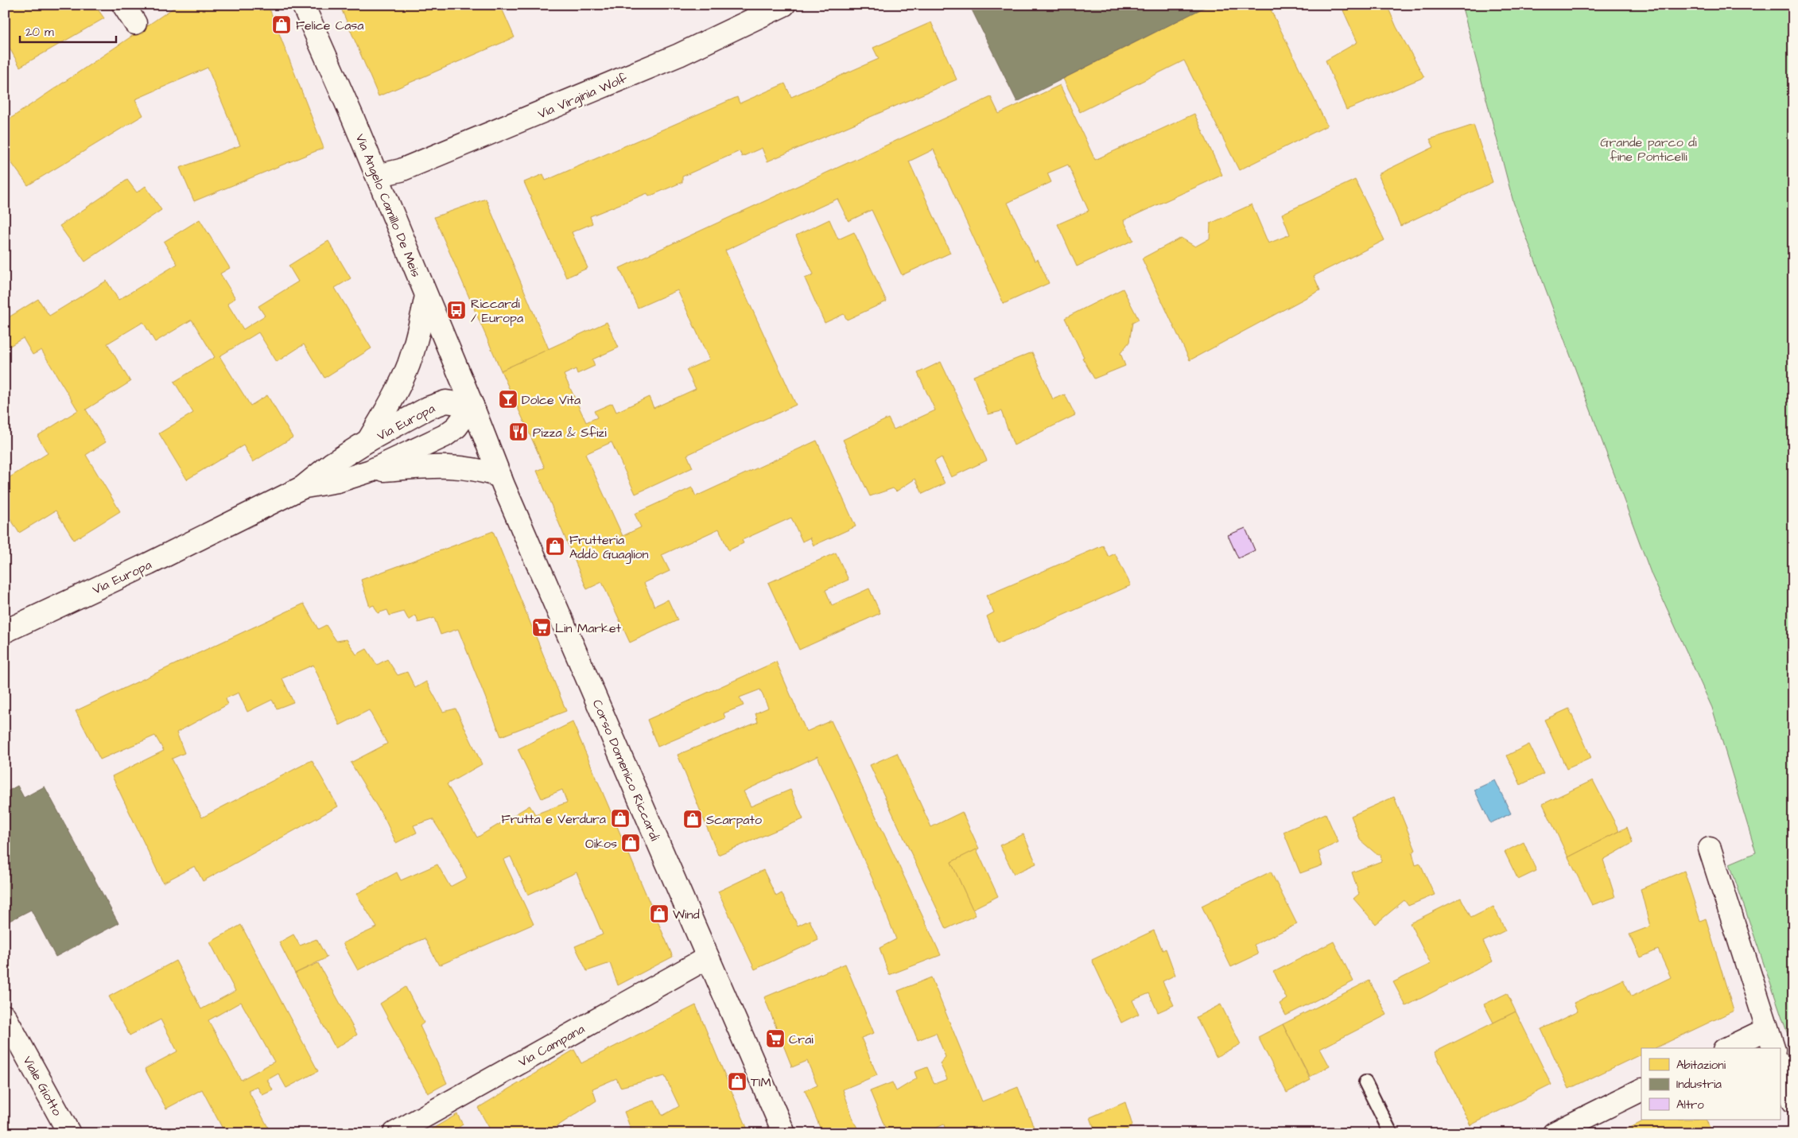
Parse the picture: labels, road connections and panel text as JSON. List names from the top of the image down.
{
  "streets": {
    "street": [
      "Via Virginia Wolf",
      "Via Angelo Camillo De Meis",
      "Via Europa",
      "Corso Domenico Riccardi",
      "Via Campana",
      "Viale Giotto"
    ]
  },
  "crossings": [
    ["Via Virginia Wolf", "Via Angelo Camillo De Meis"],
    ["Via Angelo Camillo De Meis", "Via Europa"],
    ["Via Angelo Camillo De Meis", "Corso Domenico Riccardi"],
    ["Via Europa", "Corso Domenico Riccardi"],
    ["Corso Domenico Riccardi", "Via Campana"]
  ],
  "parks": ["Grande parco di fine Ponticelli"],
  "places": {
    "shop": [
      "Felice Casa",
      "Frutteria Addò Guaglion",
      "Frutta e Verdura",
      "Scarpato",
      "Oikos",
      "Wind",
      "TIM"
    ],
    "bus stop": ["Riccardi / Europa"],
    "bar": ["Dolce Vita"],
    "restaurant": ["Pizza & Sfizi"],
    "supermarket": ["Lin Market", "Crai"]
  },
  "legend": ["Abitazioni", "Industria", "Altro"],
  "scale_bar": "20 m"
}
